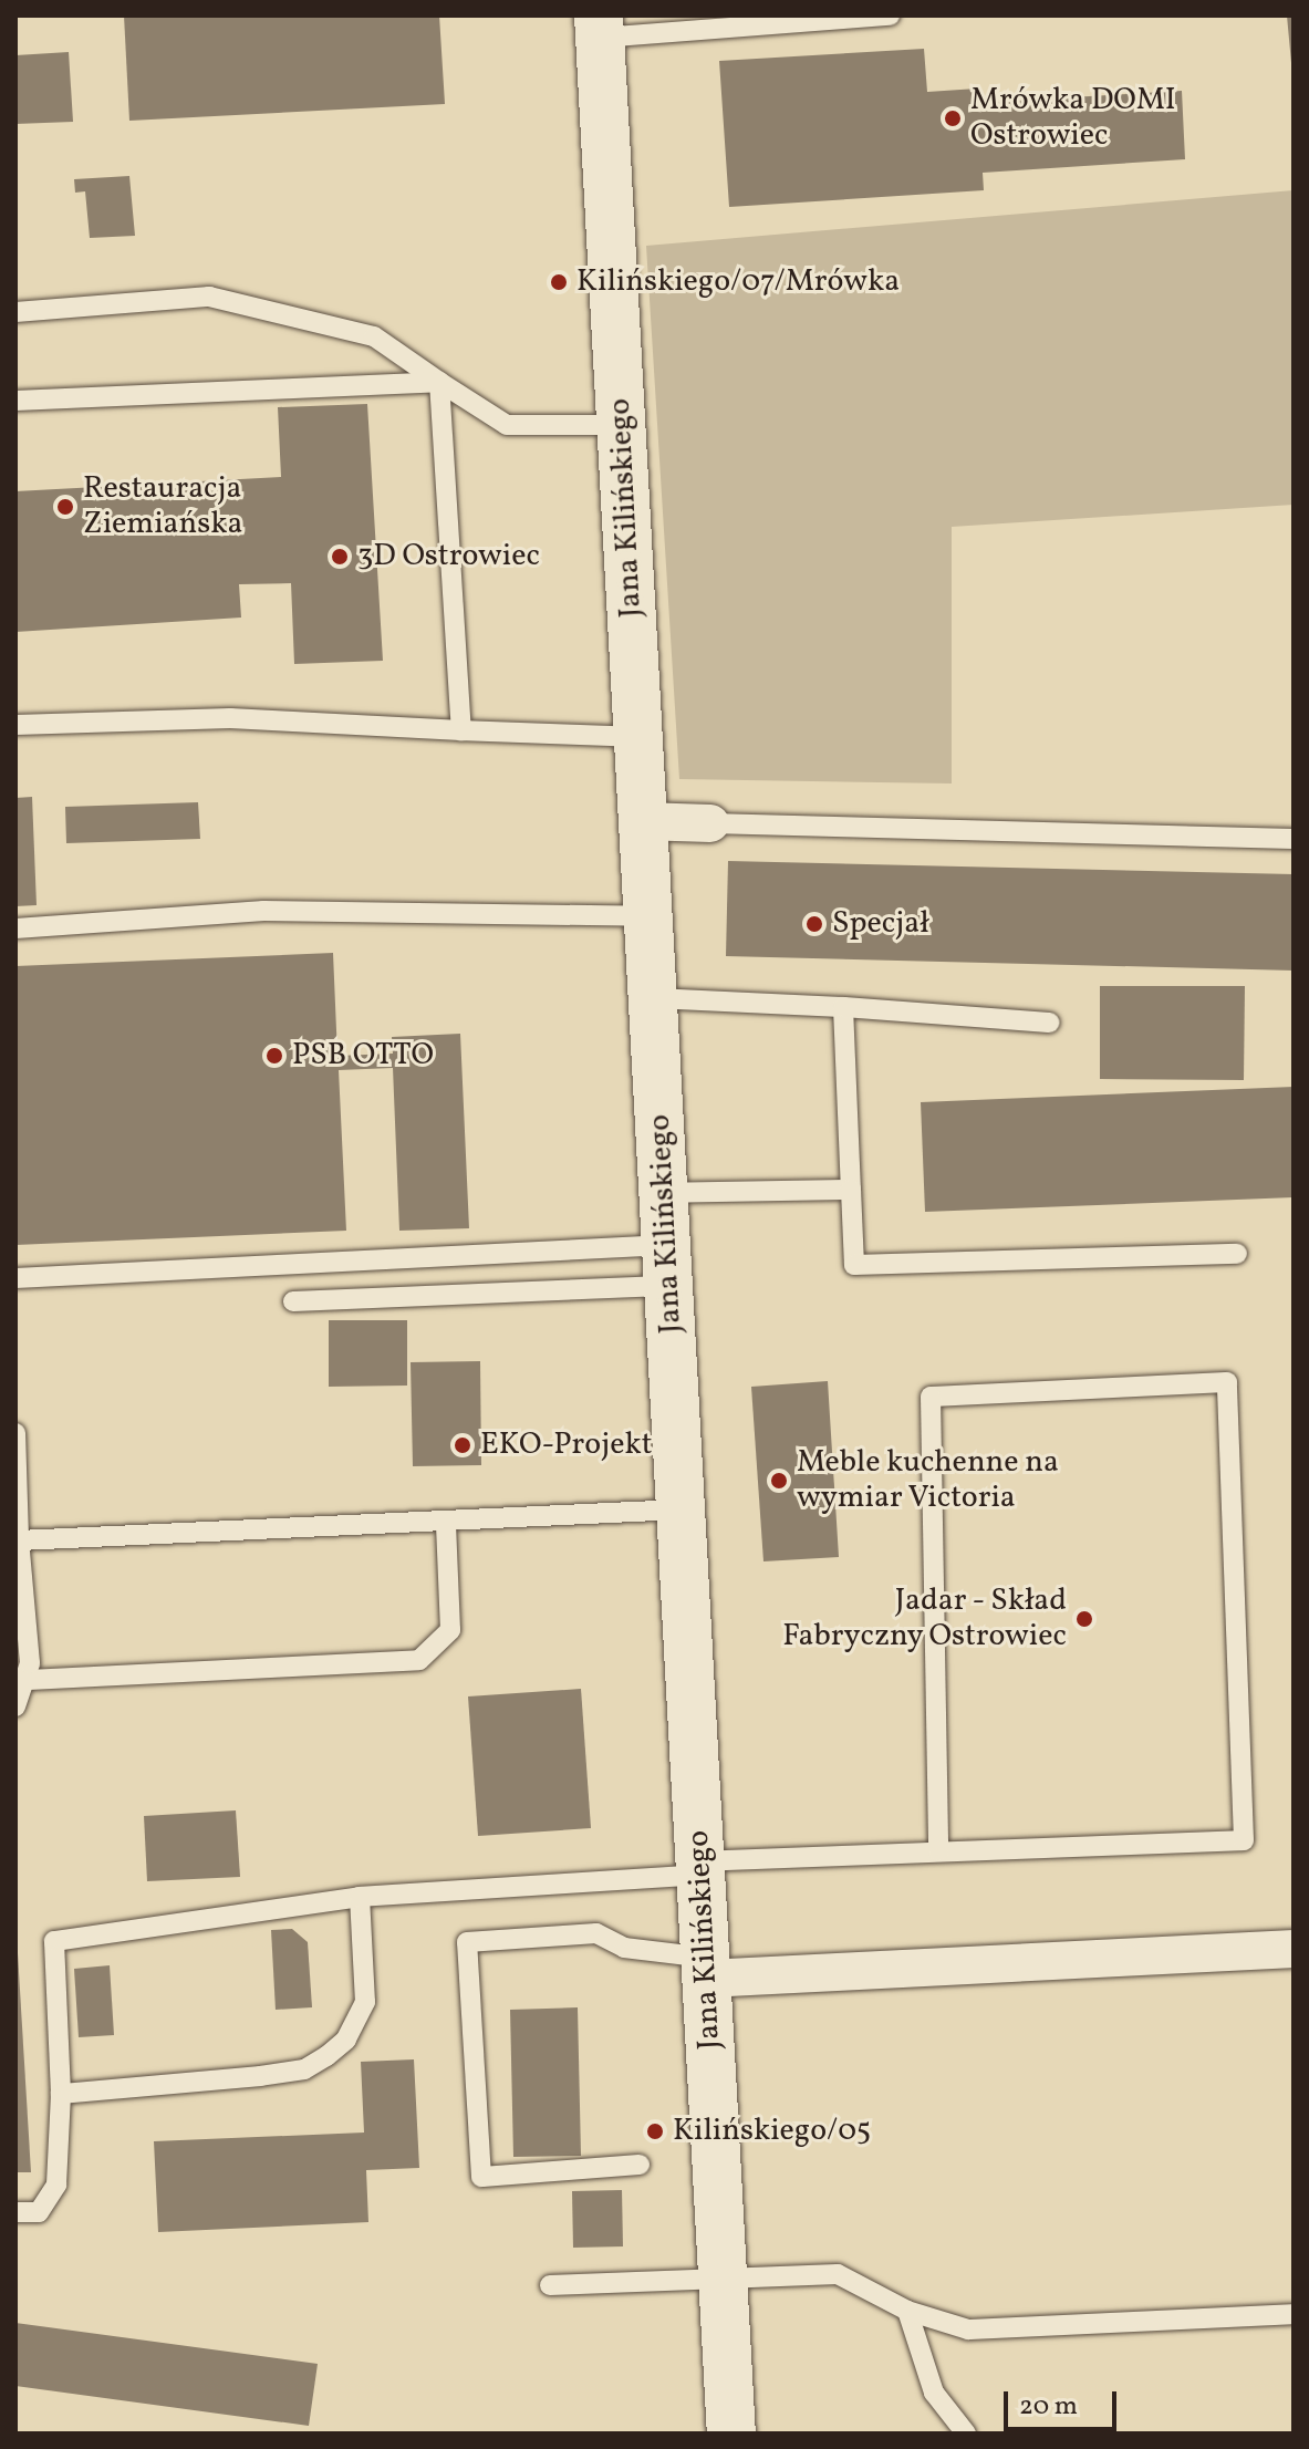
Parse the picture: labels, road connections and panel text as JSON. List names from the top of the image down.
{
  "streets": {
    "street": ["Jana Kilińskiego"]
  },
  "places": [
    "Mrówka DOMI Ostrowiec",
    "Kilińskiego/07/Mrówka",
    "Restauracja Ziemiańska",
    "3D Ostrowiec",
    "Specjał",
    "PSB OTTO",
    "EKO-Projekt",
    "Meble kuchenne na wymiar Victoria",
    "Jadar - Skład Fabryczny Ostrowiec",
    "Kilińskiego/05"
  ],
  "scale_bar": "20 m"
}
